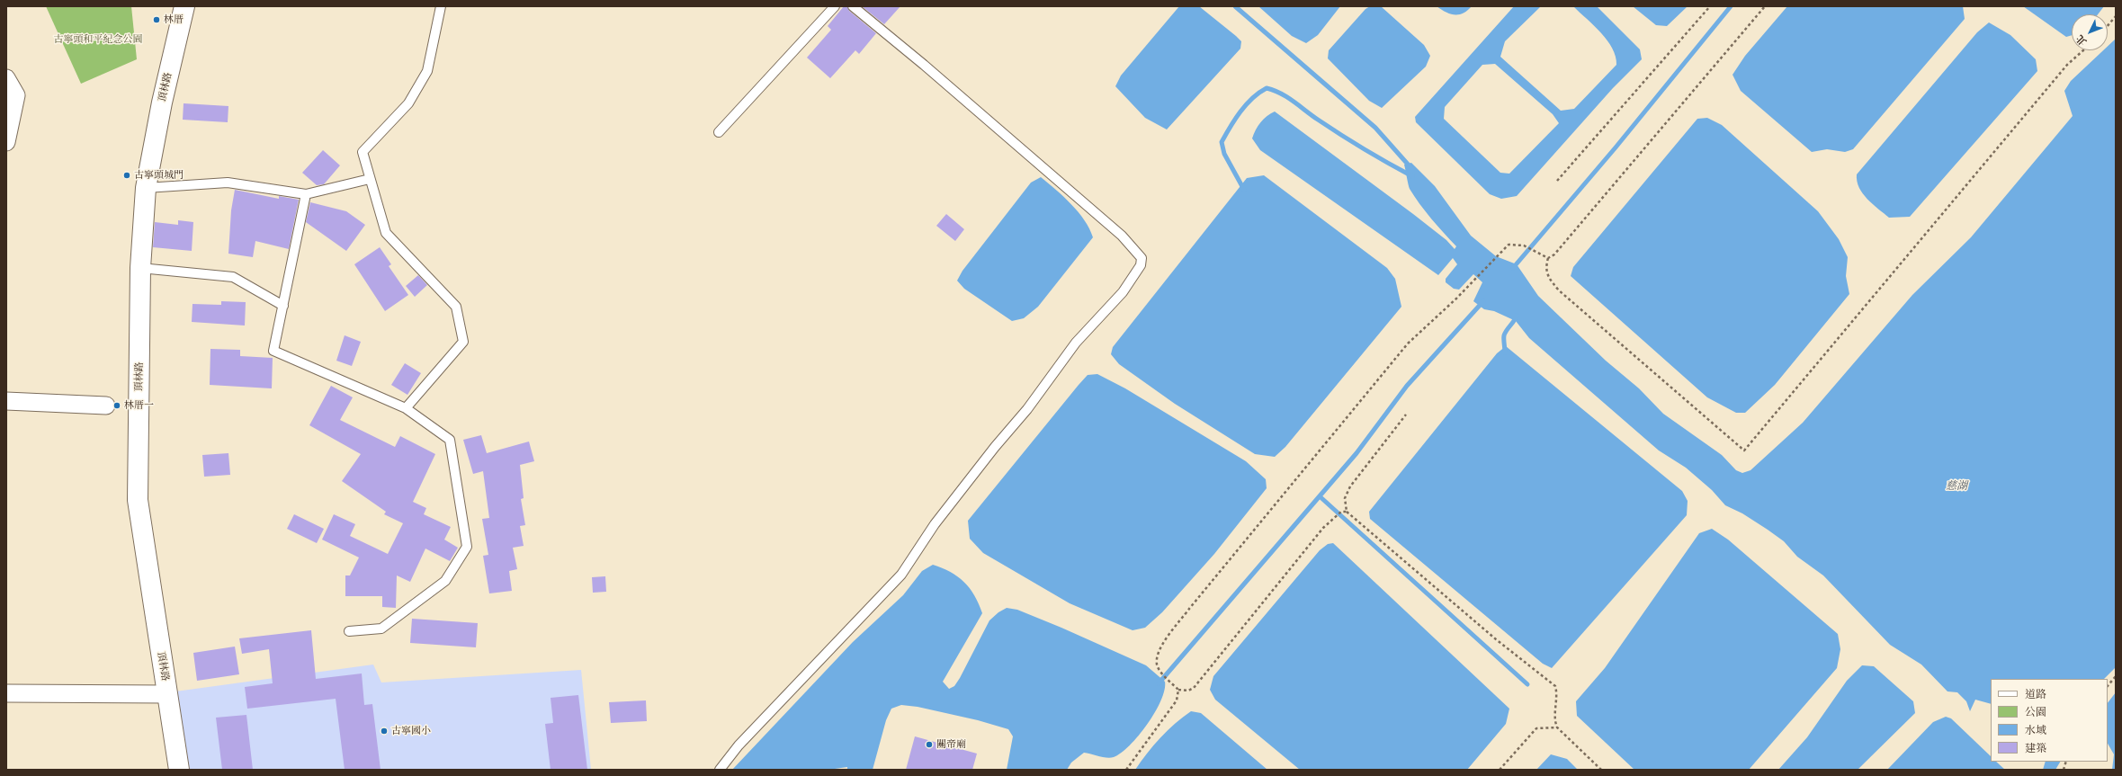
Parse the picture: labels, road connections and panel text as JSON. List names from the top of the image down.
{
  "streets": {
    "main road": ["頂林路"]
  },
  "water": ["慈湖"],
  "parks": ["古寧頭和平紀念公園"],
  "places": [
    "林厝",
    "古寧頭城門",
    "林厝一",
    "古寧國小",
    "關帝廟"
  ],
  "legend": [
    "道路",
    "公園",
    "水域",
    "建築"
  ],
  "north": "bottom left"
}
